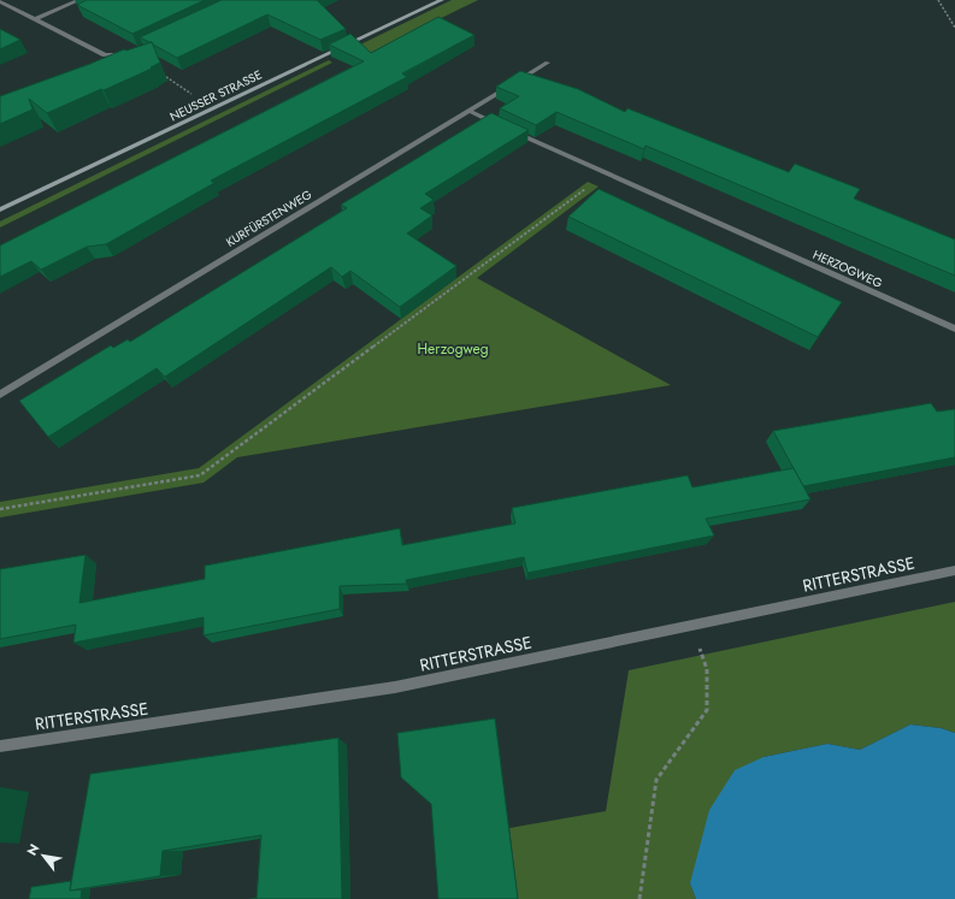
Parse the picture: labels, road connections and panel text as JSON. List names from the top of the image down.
{
  "streets": {
    "street": [
      "NEUSSER STRASSE",
      "KURFÜRSTENWEG",
      "HERZOGWEG",
      "RITTERSTRASSE"
    ]
  },
  "parks": ["Herzogweg"],
  "north": "top left"
}
